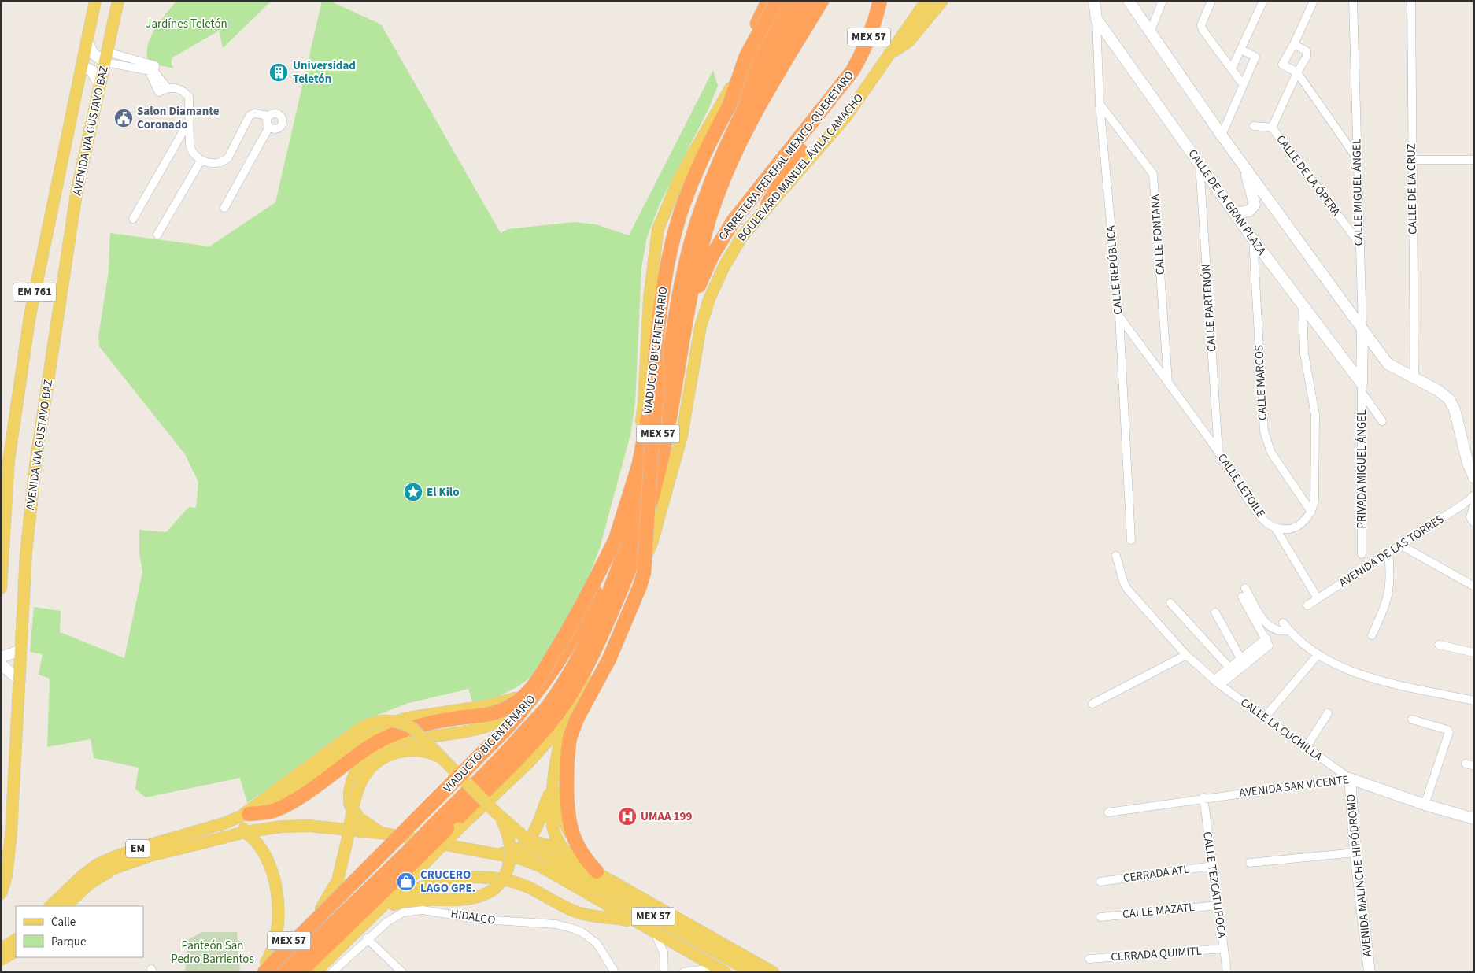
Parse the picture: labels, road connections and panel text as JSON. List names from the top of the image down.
{
  "streets": {
    "highway": ["MEX 57", "CARRETERA FEDERAL MEXICO-QUERETARO", "VIADUCTO BICENTENARIO"],
    "main road": [
      "AVENIDA VIA GUSTAVO BAZ",
      "BOULEVARD MANUEL ÁVILA CAMACHO",
      "EM 761",
      "EM"
    ],
    "street": [
      "CALLE DE LA ÓPERA",
      "CALLE DE LA CRUZ",
      "CALLE MIGUEL ÁNGEL",
      "CALLE DE LA GRAN PLAZA",
      "CALLE FONTANA",
      "CALLE REPÚBLICA",
      "CALLE PARTENÓN",
      "CALLE MARCOS",
      "PRIVADA MIGUEL ÁNGEL",
      "CALLE LETOILE",
      "AVENIDA DE LAS TORRES",
      "CALLE LA CUCHILLA",
      "AVENIDA SAN VICENTE",
      "CERRADA ATL",
      "AVENIDA MALINCHE HIPÓDROMO",
      "CALLE TEZCATLIPOCA",
      "CALLE MAZATL",
      "HIDALGO",
      "CERRADA QUIMITL"
    ]
  },
  "crossings": [
    ["MEX 57", "CARRETERA FEDERAL MEXICO-QUERETARO"],
    ["MEX 57", "BOULEVARD MANUEL ÁVILA CAMACHO"],
    ["MEX 57", "VIADUCTO BICENTENARIO"],
    ["CALLE DE LA ÓPERA", "CALLE MIGUEL ÁNGEL"],
    ["CALLE MIGUEL ÁNGEL", "CALLE DE LA GRAN PLAZA"],
    ["CALLE MIGUEL ÁNGEL", "PRIVADA MIGUEL ÁNGEL"],
    ["CALLE DE LA GRAN PLAZA", "CALLE REPÚBLICA"],
    ["CALLE DE LA GRAN PLAZA", "CALLE PARTENÓN"],
    ["CALLE DE LA GRAN PLAZA", "CALLE MARCOS"],
    ["CALLE DE LA GRAN PLAZA", "PRIVADA MIGUEL ÁNGEL"],
    ["CALLE FONTANA", "CALLE REPÚBLICA"],
    ["CALLE FONTANA", "CALLE LETOILE"],
    ["CALLE REPÚBLICA", "CALLE LETOILE"],
    ["CALLE PARTENÓN", "CALLE LETOILE"],
    ["CALLE MARCOS", "CALLE LETOILE"],
    ["CALLE LA CUCHILLA", "AVENIDA SAN VICENTE"],
    ["CALLE LA CUCHILLA", "AVENIDA MALINCHE HIPÓDROMO"],
    ["AVENIDA SAN VICENTE", "AVENIDA MALINCHE HIPÓDROMO"],
    ["AVENIDA SAN VICENTE", "CALLE TEZCATLIPOCA"],
    ["CERRADA ATL", "CALLE TEZCATLIPOCA"],
    ["CALLE TEZCATLIPOCA", "CALLE MAZATL"],
    ["CALLE TEZCATLIPOCA", "CERRADA QUIMITL"]
  ],
  "parks": ["Jardínes Teletón", "Panteón San Pedro Barrientos"],
  "places": {
    "building": ["Universidad Teletón"],
    "public building": ["Salon Diamante Coronado"],
    "place": ["El Kilo"],
    "hospital": ["UMAA 199"],
    "shop": ["CRUCERO LAGO GPE."]
  },
  "legend": ["Calle", "Parque"]
}
